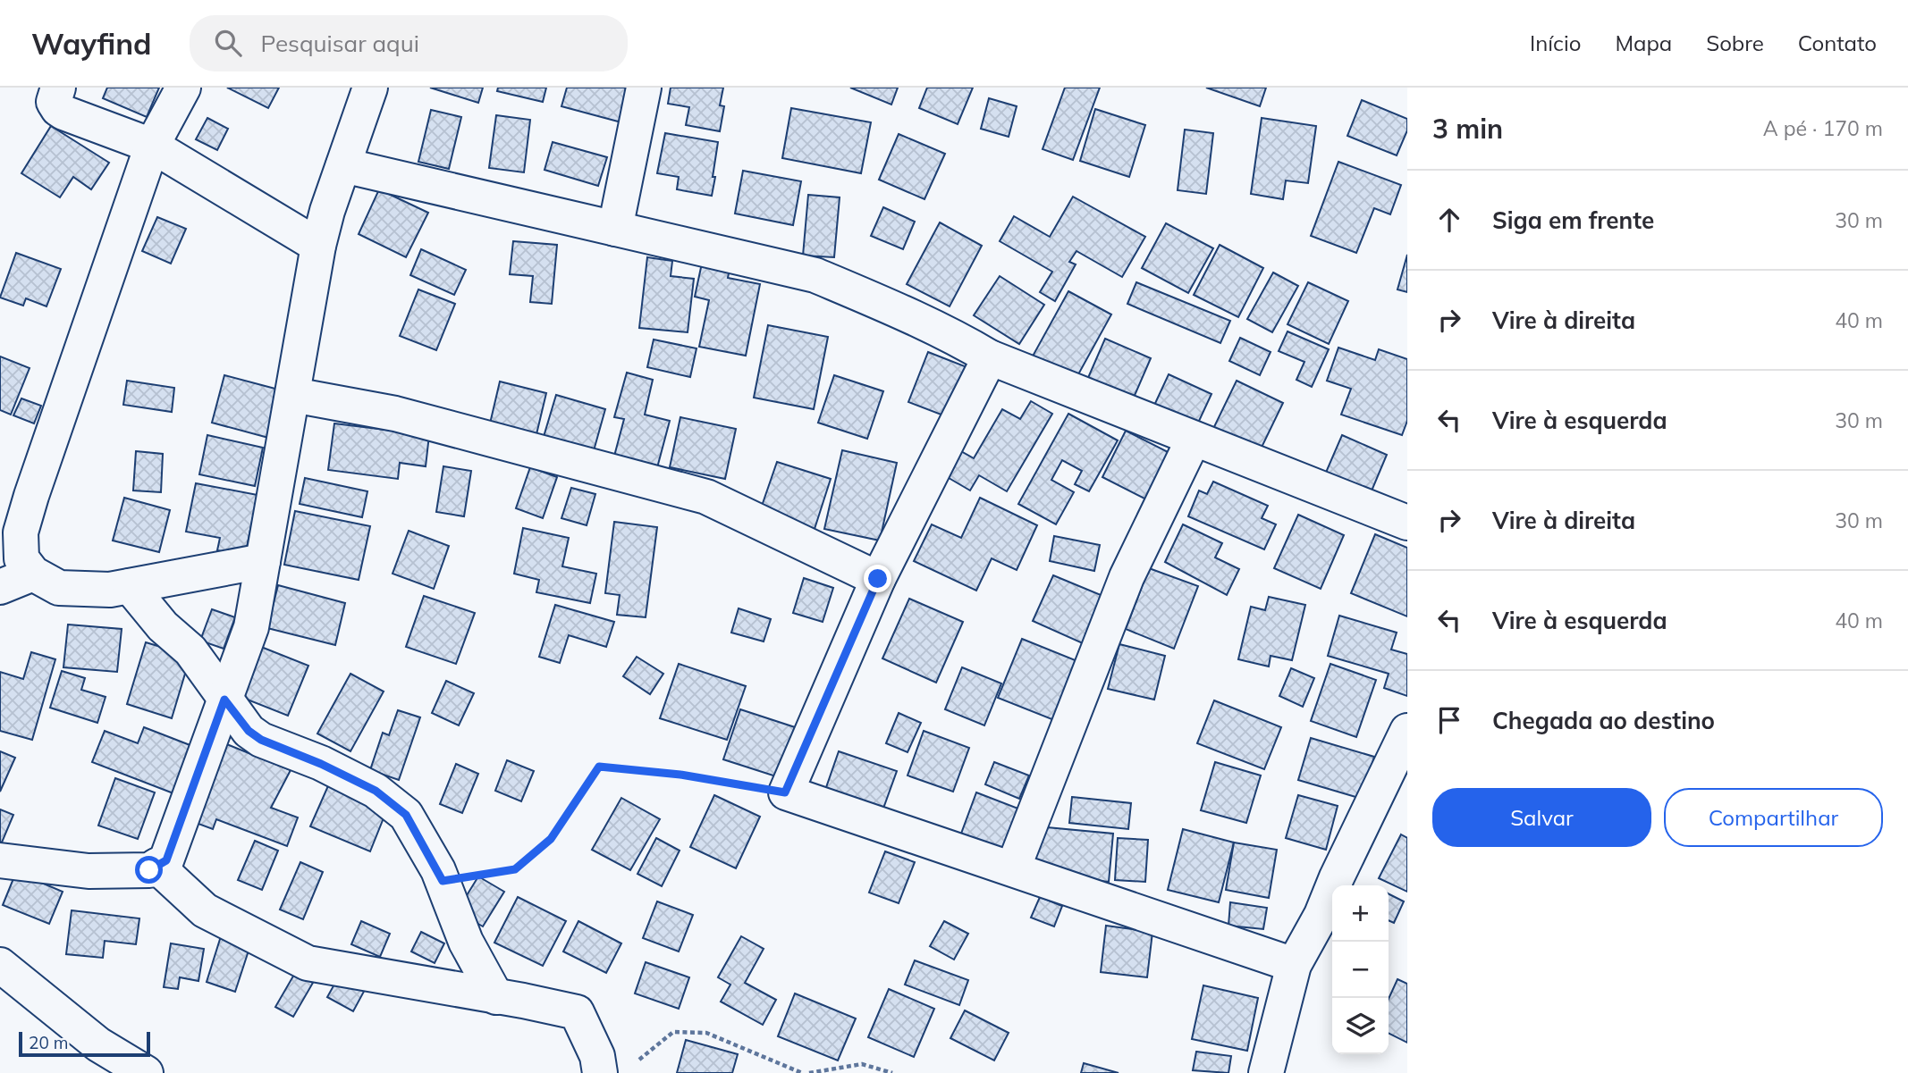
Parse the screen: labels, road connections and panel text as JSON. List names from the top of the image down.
{
  "scale_bar": "20 m",
  "page": {
    "header": "Wayfind",
    "search": "Pesquisar aqui",
    "nav": [
      "Início",
      "Mapa",
      "Sobre",
      "Contato"
    ],
    "heading": ["3 min", "A pé · 170 m"],
    "list": [
      ["Siga em frente", "30 m"],
      ["Vire à direita", "40 m"],
      ["Vire à esquerda", "30 m"],
      ["Vire à direita", "30 m"],
      ["Vire à esquerda", "40 m"],
      "Chegada ao destino"
    ],
    "buttons": ["Salvar", "Compartilhar"],
    "map_buttons": ["+", "−"],
    "scale": "20 m"
  }
}
